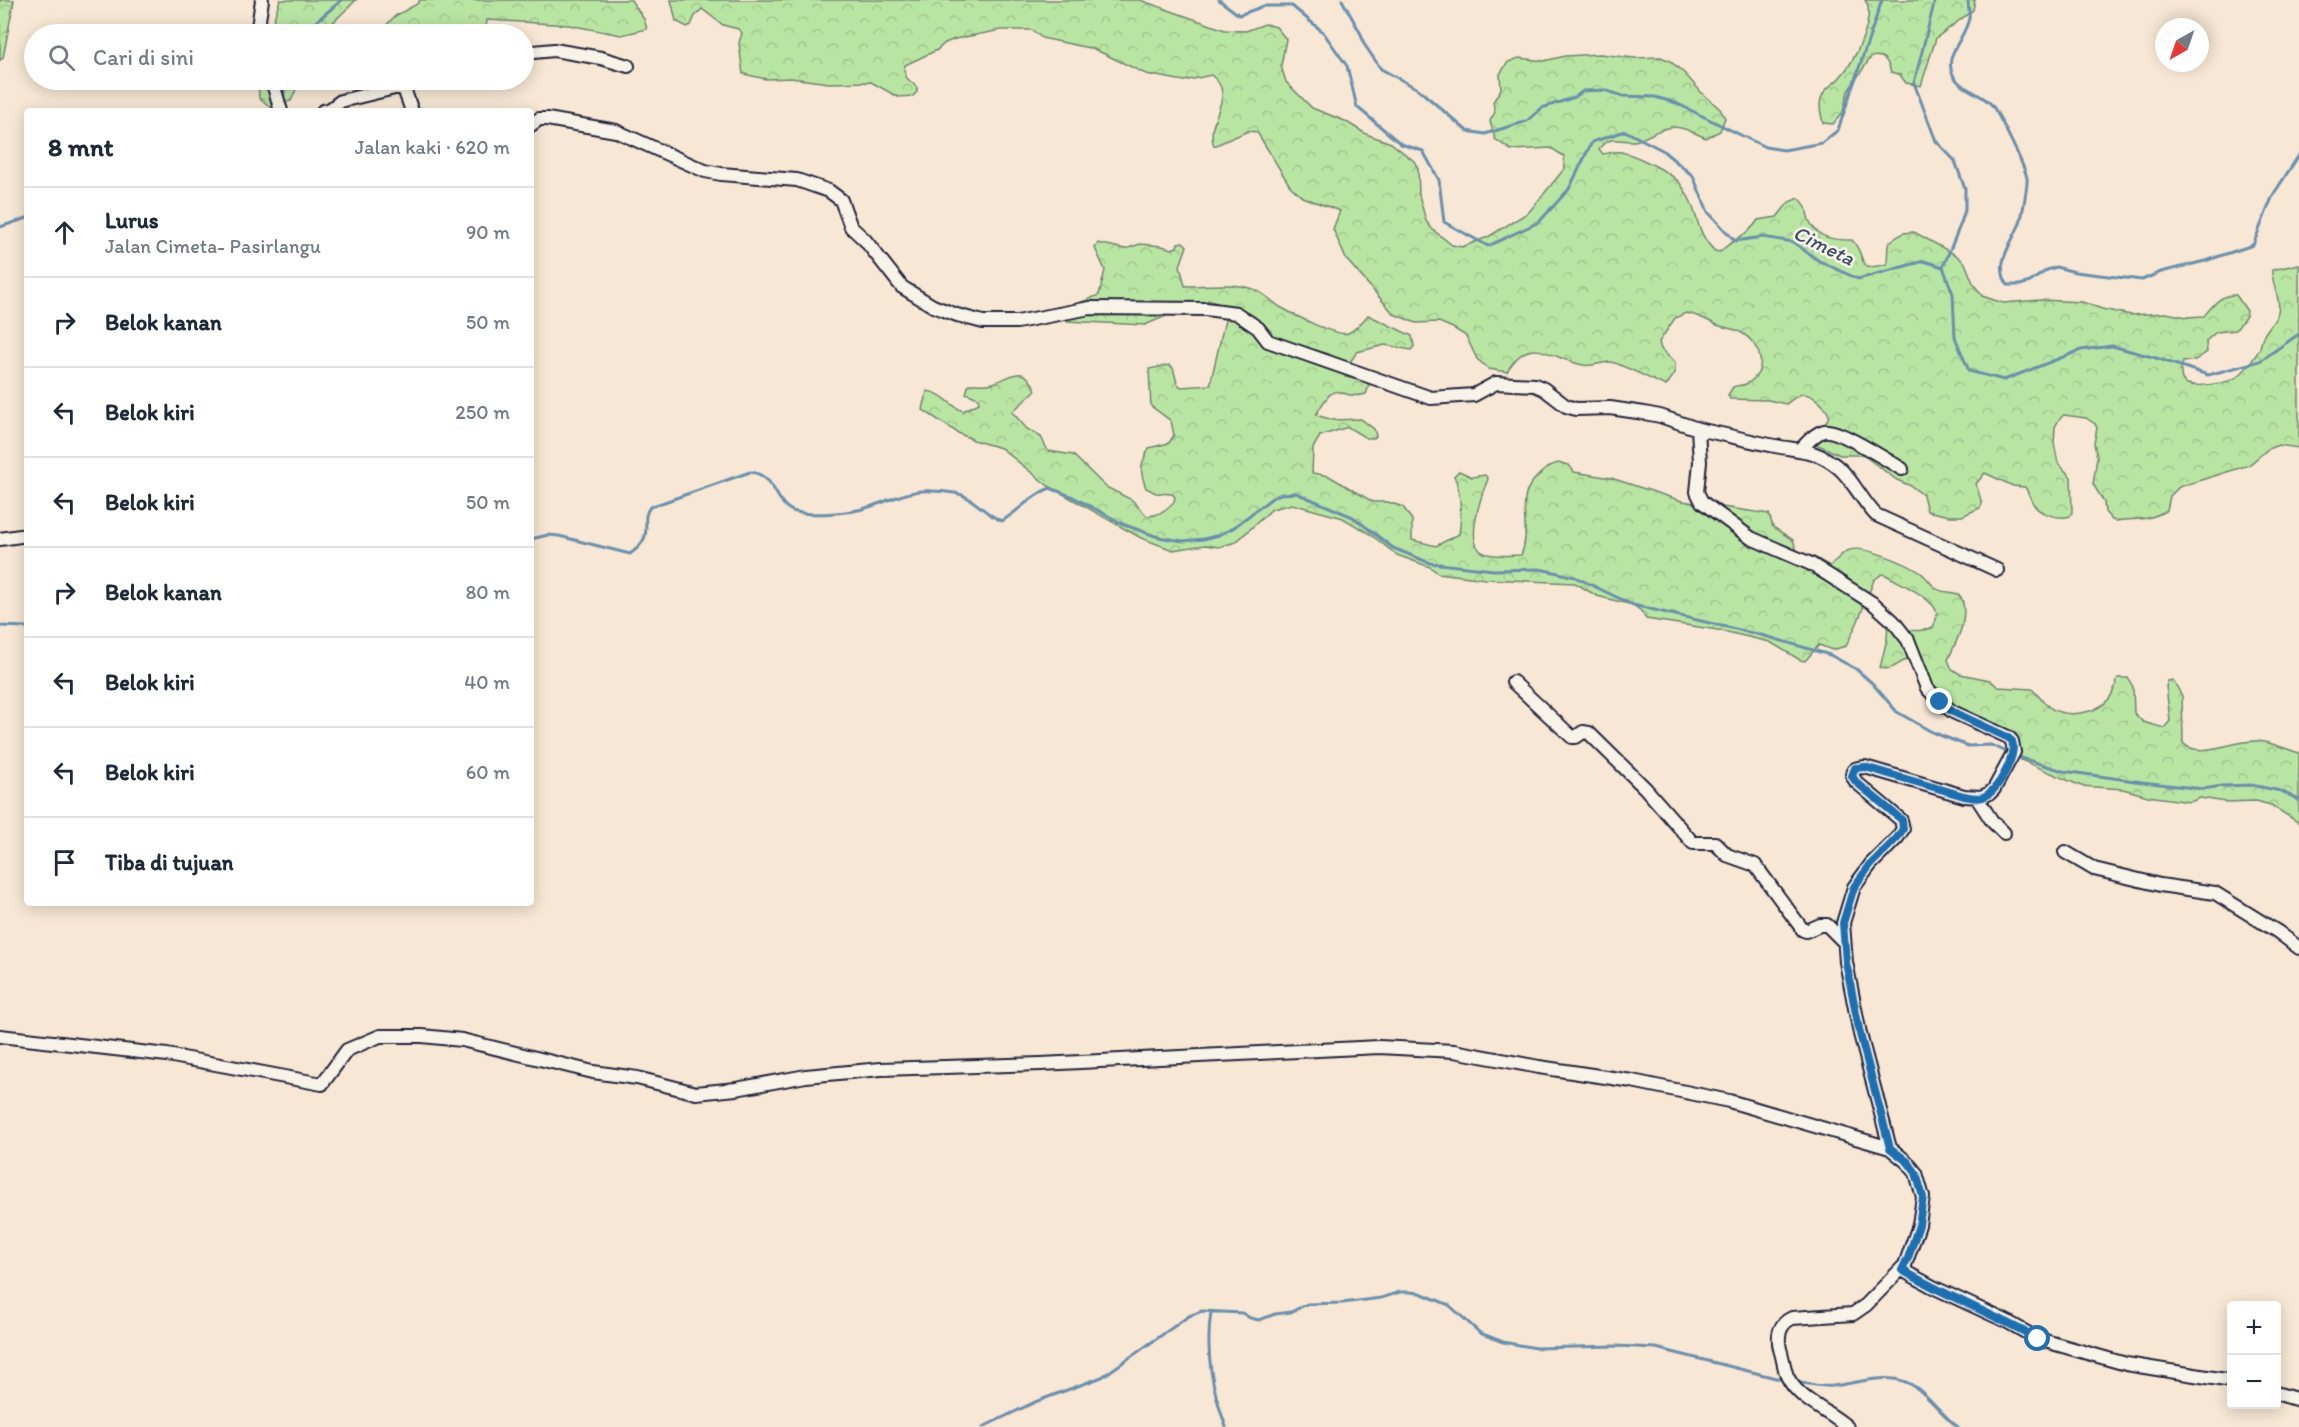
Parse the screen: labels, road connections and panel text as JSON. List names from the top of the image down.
{
  "water": ["Cimeta"],
  "north": "bottom left",
  "page": {
    "search": "Cari di sini",
    "heading": ["8 mnt", "Jalan kaki · 620 m"],
    "list": [
      ["Lurus", "Jalan Cimeta- Pasirlangu", "90 m"],
      ["Belok kanan", "50 m"],
      ["Belok kiri", "250 m"],
      ["Belok kiri", "50 m"],
      ["Belok kanan", "80 m"],
      ["Belok kiri", "40 m"],
      ["Belok kiri", "60 m"],
      "Tiba di tujuan"
    ],
    "map_buttons": ["+", "−"]
  }
}
